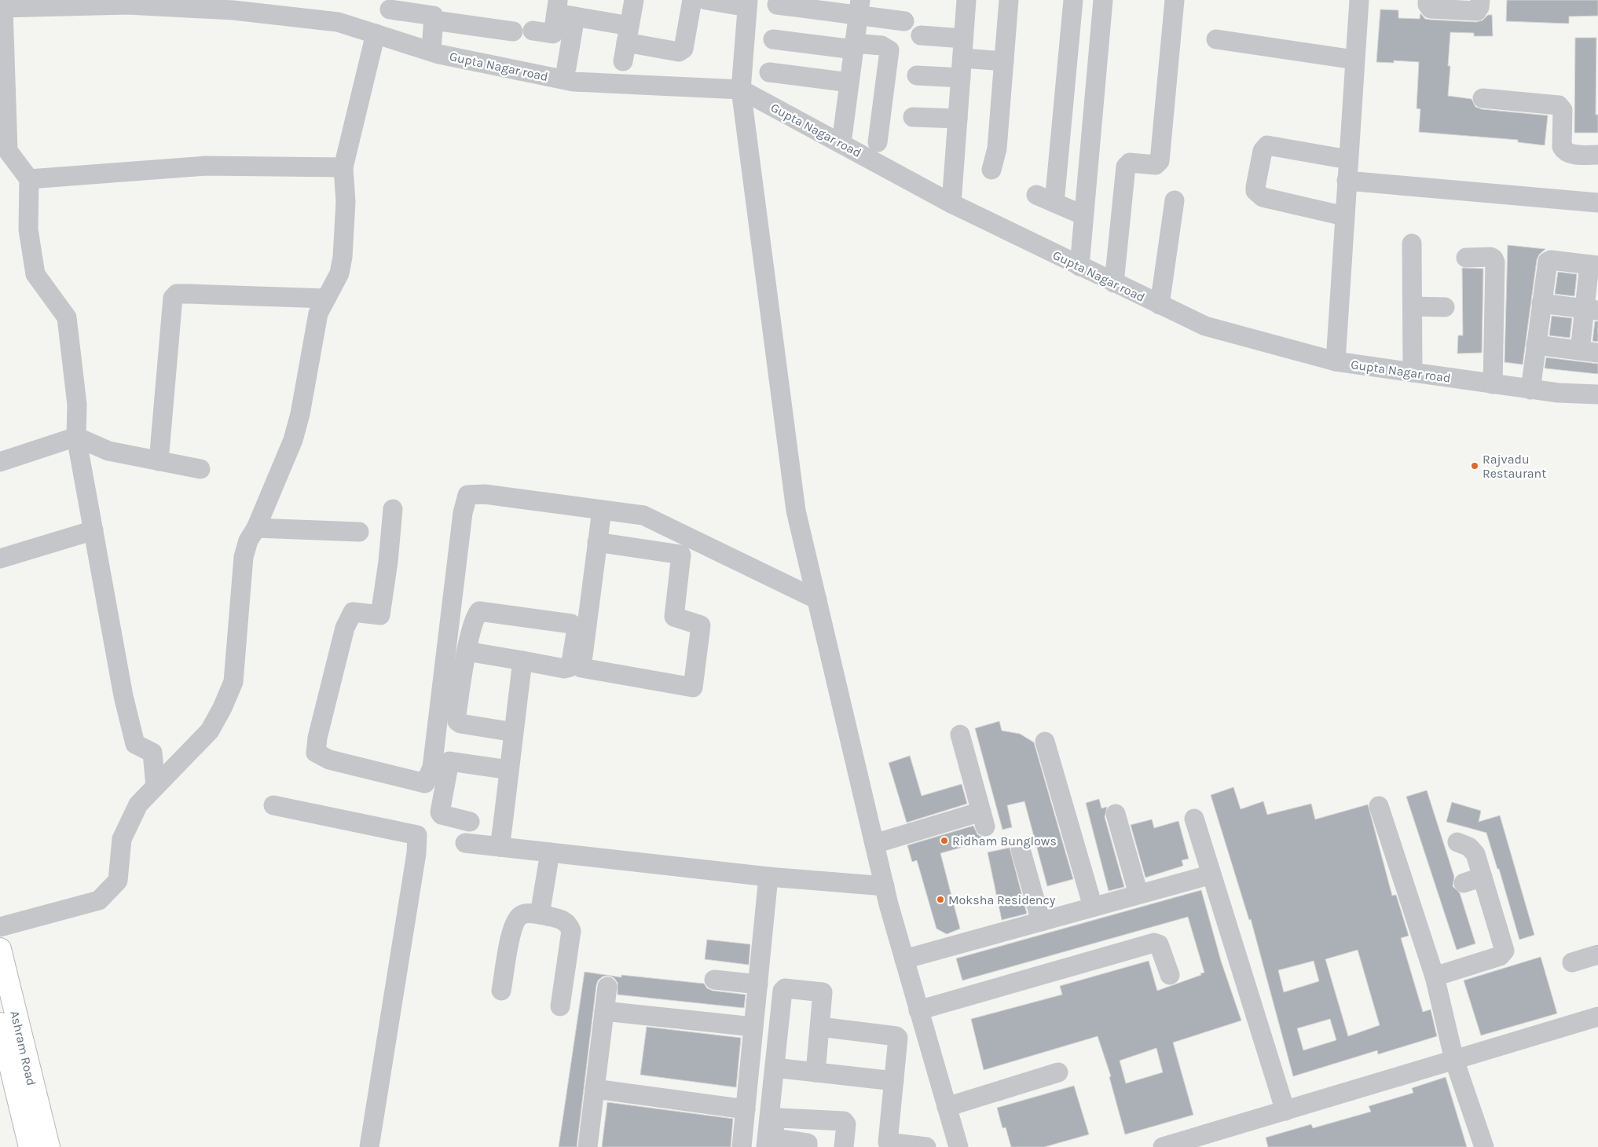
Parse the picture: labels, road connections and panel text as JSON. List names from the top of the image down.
{
  "streets": {
    "main road": ["Ashram Road"],
    "street": ["Gupta Nagar road"]
  },
  "places": ["Rajvadu Restaurant", "Ridham Bunglows", "Moksha Residency"]
}
